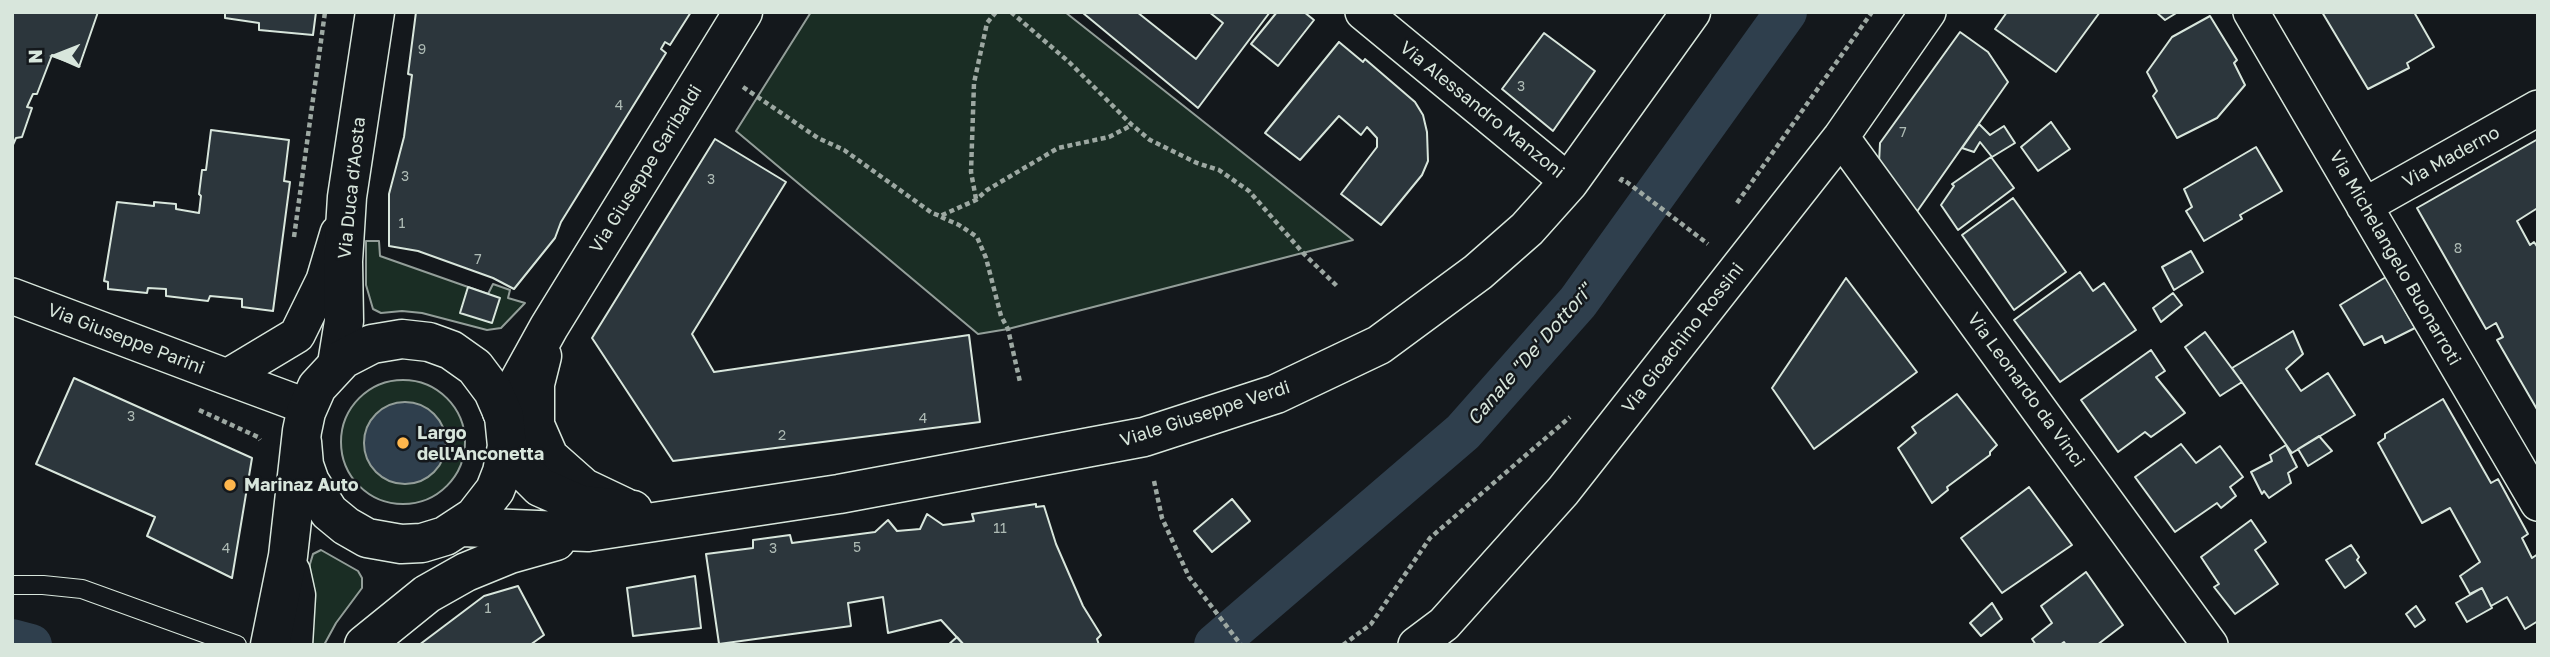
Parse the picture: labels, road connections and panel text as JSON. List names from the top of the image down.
{
  "streets": {
    "main road": ["Via Giuseppe Garibaldi", "Via Duca d'Aosta", "Viale Giuseppe Verdi"],
    "street": [
      "Via Alessandro Manzoni",
      "Via Maderno",
      "Via Michelangelo Buonarroti",
      "Via Gioachino Rossini",
      "Via Giuseppe Parini",
      "Via Leonardo da Vinci"
    ]
  },
  "crossings": [
    ["Via Alessandro Manzoni", "Viale Giuseppe Verdi"],
    ["Via Maderno", "Via Michelangelo Buonarroti"],
    ["Via Duca d'Aosta", "Via Giuseppe Parini"],
    ["Via Gioachino Rossini", "Via Leonardo da Vinci"]
  ],
  "water": ["Canale \"De' Dottori\""],
  "places": ["Largo dell'Anconetta", "Marinaz Auto"],
  "house_numbers": [
    "9",
    "3",
    "4",
    "7",
    "3",
    "3",
    "1",
    "8",
    "7",
    "3",
    "4",
    "2",
    "11",
    "5",
    "4",
    "3",
    "1"
  ],
  "north": "left"
}
